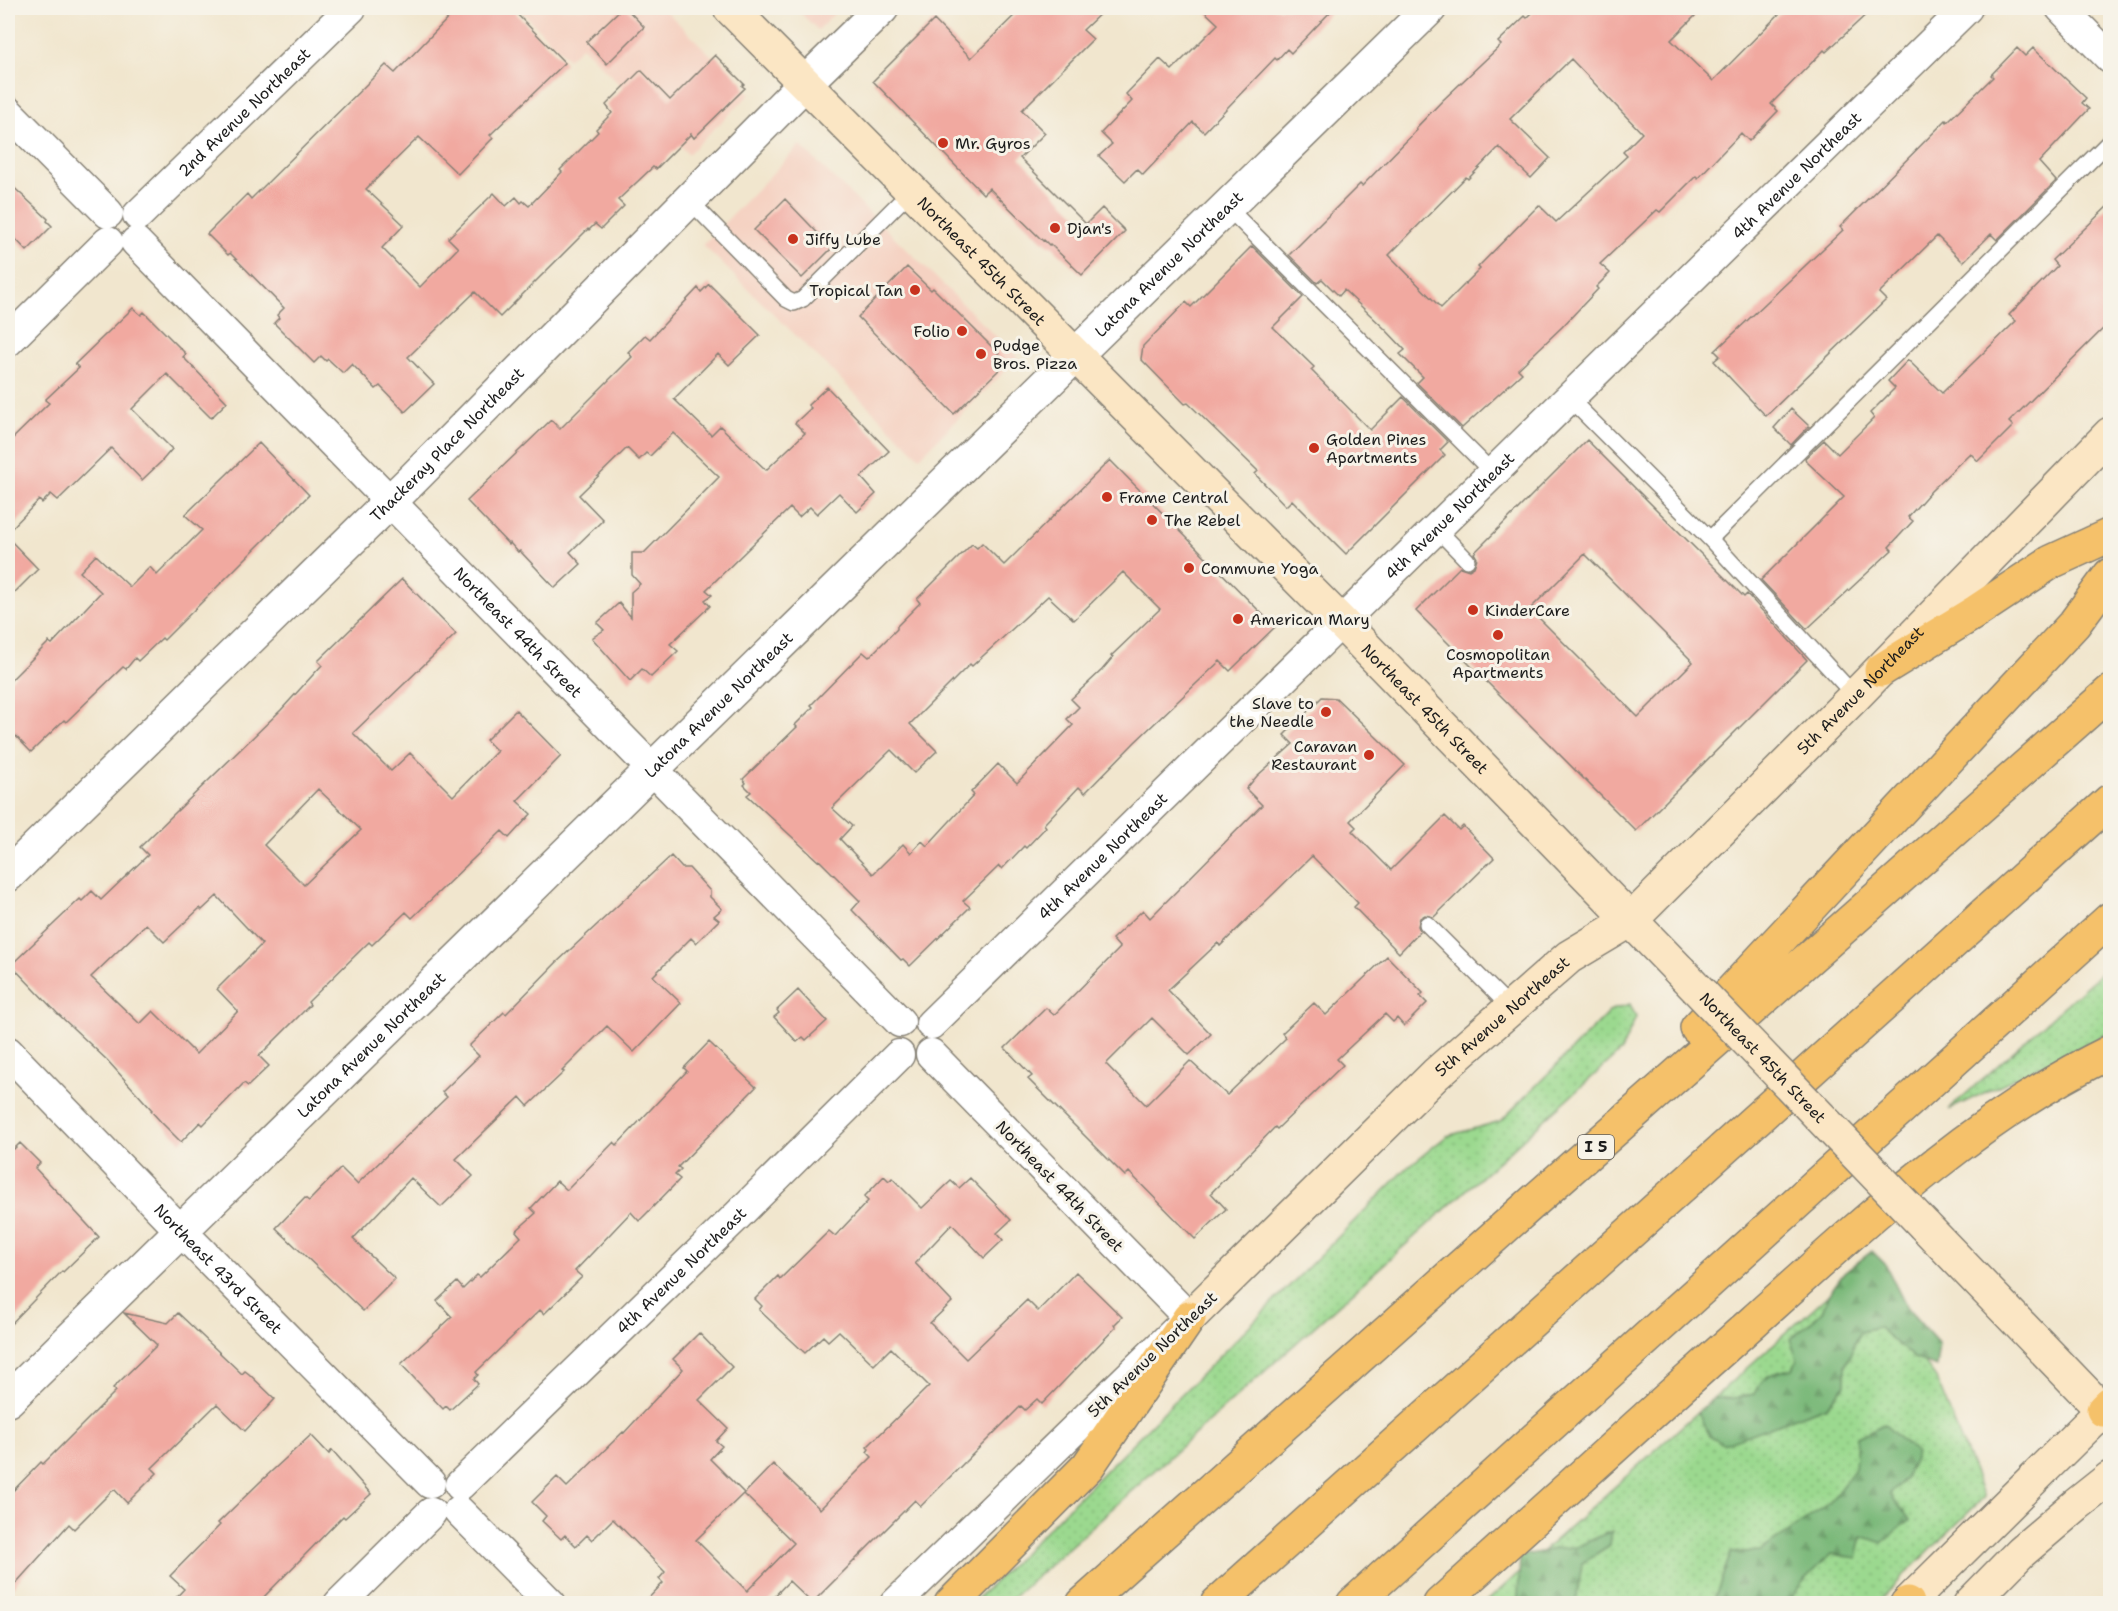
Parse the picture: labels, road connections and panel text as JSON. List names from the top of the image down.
{
  "streets": {
    "highway": ["I 5"],
    "main road": ["Northeast 45th Street", "5th Avenue Northeast"],
    "street": [
      "2nd Avenue Northeast",
      "4th Avenue Northeast",
      "Latona Avenue Northeast",
      "Thackeray Place Northeast",
      "Northeast 44th Street",
      "Northeast 43rd Street"
    ]
  },
  "crossings": [
    ["2nd Avenue Northeast", "Northeast 44th Street"],
    ["4th Avenue Northeast", "Northeast 45th Street"],
    ["4th Avenue Northeast", "Northeast 44th Street"],
    ["4th Avenue Northeast", "Northeast 43rd Street"],
    ["Northeast 45th Street", "Latona Avenue Northeast"],
    ["Northeast 45th Street", "Thackeray Place Northeast"],
    ["Northeast 45th Street", "5th Avenue Northeast"],
    ["Latona Avenue Northeast", "Northeast 44th Street"],
    ["Latona Avenue Northeast", "Northeast 43rd Street"],
    ["Thackeray Place Northeast", "Northeast 44th Street"],
    ["Northeast 44th Street", "5th Avenue Northeast"]
  ],
  "places": [
    "Mr. Gyros",
    "Djan's",
    "Jiffy Lube",
    "Tropical Tan",
    "Folio",
    "Pudge Bros. Pizza",
    "Golden Pines Apartments",
    "Frame Central",
    "The Rebel",
    "Commune Yoga",
    "KinderCare",
    "American Mary",
    "Cosmopolitan Apartments",
    "Slave to the Needle",
    "Caravan Restaurant"
  ]
}
